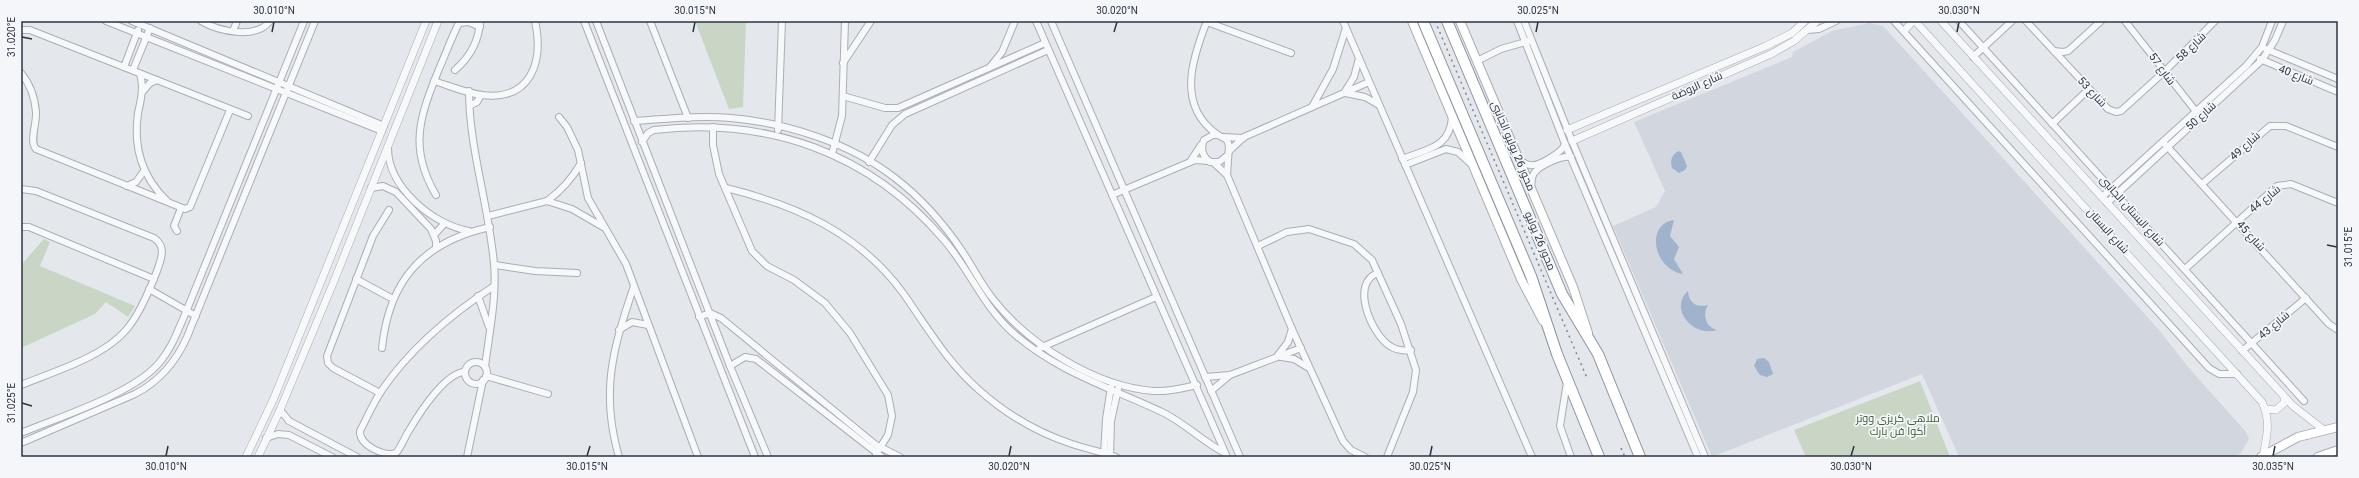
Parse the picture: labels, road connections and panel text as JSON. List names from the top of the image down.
{
  "streets": {
    "highway": ["محور 26 يوليو"],
    "main road": ["محور 26 يوليو الجانبى"],
    "street": [
      "شارع 58",
      "شارع 57",
      "شارع 40",
      "شارع الروضة",
      "شارع 53",
      "شارع 50",
      "شارع 49",
      "شارع 44",
      "شارع البستان الجانبى",
      "شارع البستان",
      "شارع 45",
      "شارع 43"
    ]
  },
  "crossings": [
    ["شارع 58", "شارع 57"],
    ["شارع 58", "شارع 53"],
    ["شارع 57", "شارع 53"],
    ["شارع 57", "شارع 50"],
    ["شارع 40", "شارع 50"],
    ["شارع 50", "شارع البستان الجانبى"],
    ["شارع 50", "شارع البستان"],
    ["شارع 50", "شارع 45"],
    ["محور 26 يوليو الجانبى", "محور 26 يوليو"],
    ["شارع 49", "شارع 45"],
    ["شارع 44", "شارع البستان الجانبى"],
    ["شارع 44", "شارع 45"],
    ["شارع البستان الجانبى", "شارع 43"],
    ["شارع البستان", "شارع 43"],
    ["شارع 45", "شارع 43"]
  ],
  "parks": ["ملاهى كريزى ووتر أكوا فن بارك"],
  "coordinates": [
    "30.010°N",
    "30.015°N",
    "30.020°N",
    "30.025°N",
    "30.030°N",
    "31.020°E",
    "31.015°E",
    "31.025°E",
    "30.035°N"
  ]
}
